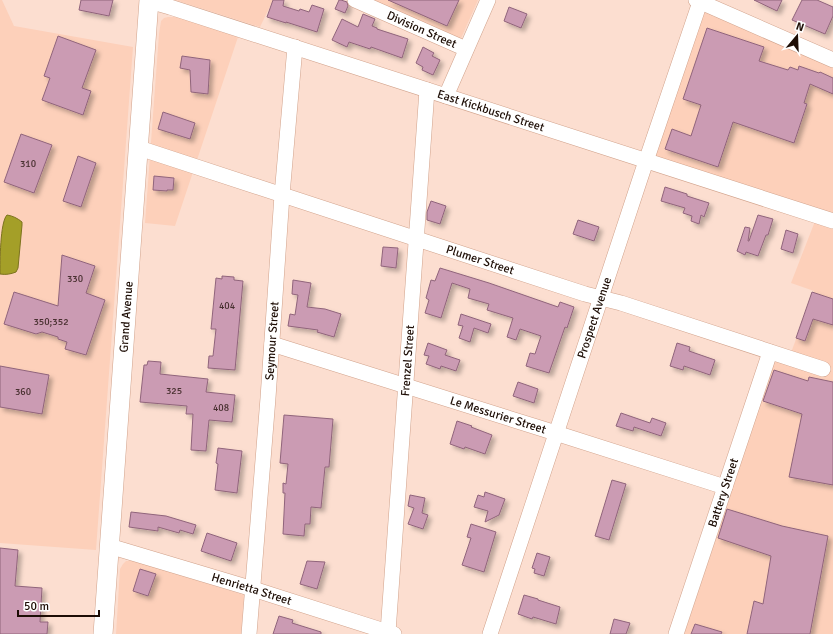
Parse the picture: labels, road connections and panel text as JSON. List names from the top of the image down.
{
  "streets": {
    "main road": ["Grand Avenue"],
    "street": [
      "Division Street",
      "East Kickbusch Street",
      "Plumer Street",
      "Prospect Avenue",
      "Seymour Street",
      "Frenzel Street",
      "Le Messurier Street",
      "Battery Street",
      "Henrietta Street"
    ]
  },
  "crossings": [
    ["East Kickbusch Street", "Grand Avenue"],
    ["East Kickbusch Street", "Prospect Avenue"],
    ["East Kickbusch Street", "Seymour Street"],
    ["East Kickbusch Street", "Frenzel Street"],
    ["Plumer Street", "Grand Avenue"],
    ["Plumer Street", "Prospect Avenue"],
    ["Plumer Street", "Seymour Street"],
    ["Plumer Street", "Frenzel Street"],
    ["Plumer Street", "Battery Street"],
    ["Grand Avenue", "Henrietta Street"],
    ["Prospect Avenue", "Le Messurier Street"],
    ["Seymour Street", "Le Messurier Street"],
    ["Seymour Street", "Henrietta Street"],
    ["Frenzel Street", "Le Messurier Street"],
    ["Frenzel Street", "Henrietta Street"],
    ["Le Messurier Street", "Battery Street"]
  ],
  "house_numbers": [
    "310",
    "330",
    "404",
    "350;352",
    "325",
    "360",
    "408"
  ],
  "scale_bar": "50 m",
  "north": "top"
}
